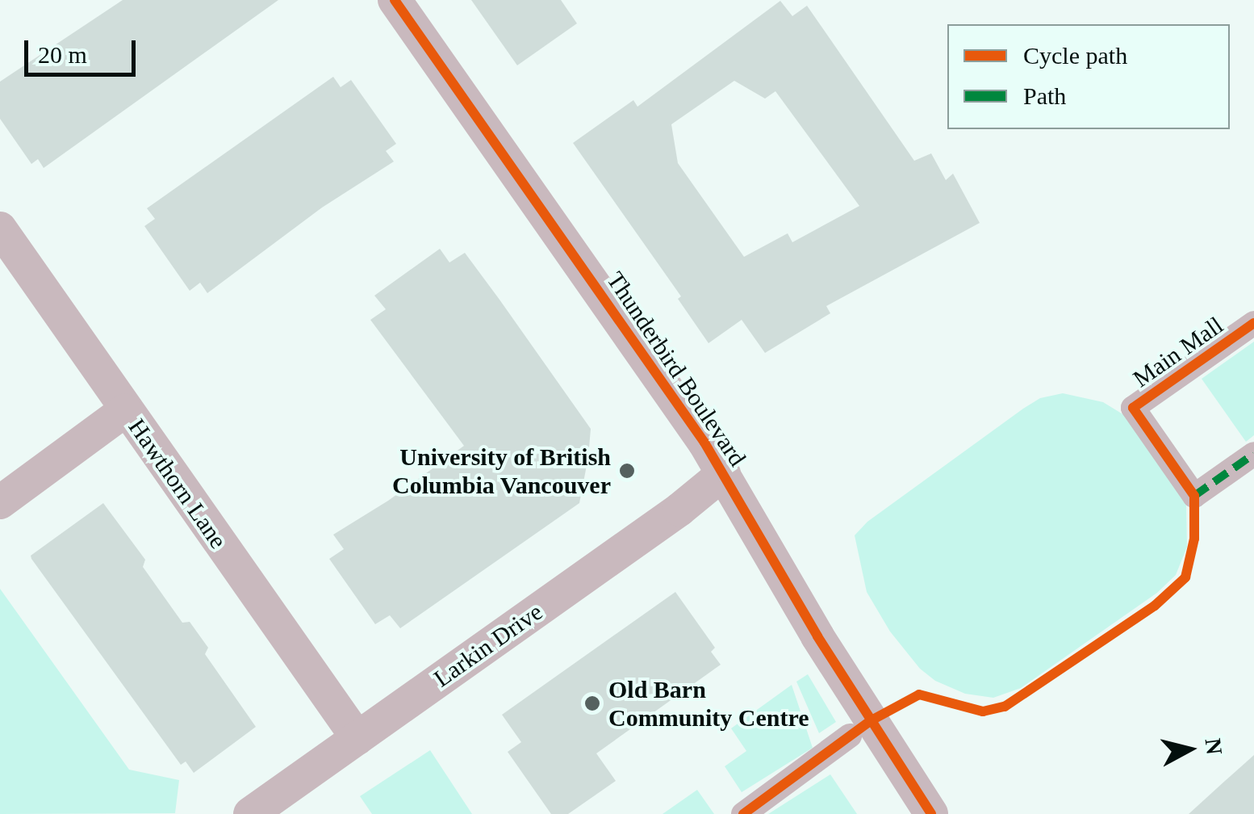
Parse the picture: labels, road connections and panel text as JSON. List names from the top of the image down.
{
  "streets": {
    "street": [
      "Main Mall",
      "Thunderbird Boulevard",
      "Hawthorn Lane",
      "Larkin Drive"
    ]
  },
  "crossings": [
    ["Thunderbird Boulevard", "Larkin Drive"],
    ["Hawthorn Lane", "Larkin Drive"]
  ],
  "places": ["University of British Columbia Vancouver", "Old Barn Community Centre"],
  "legend": ["Cycle path", "Path"],
  "scale_bar": "20 m",
  "north": "right"
}
